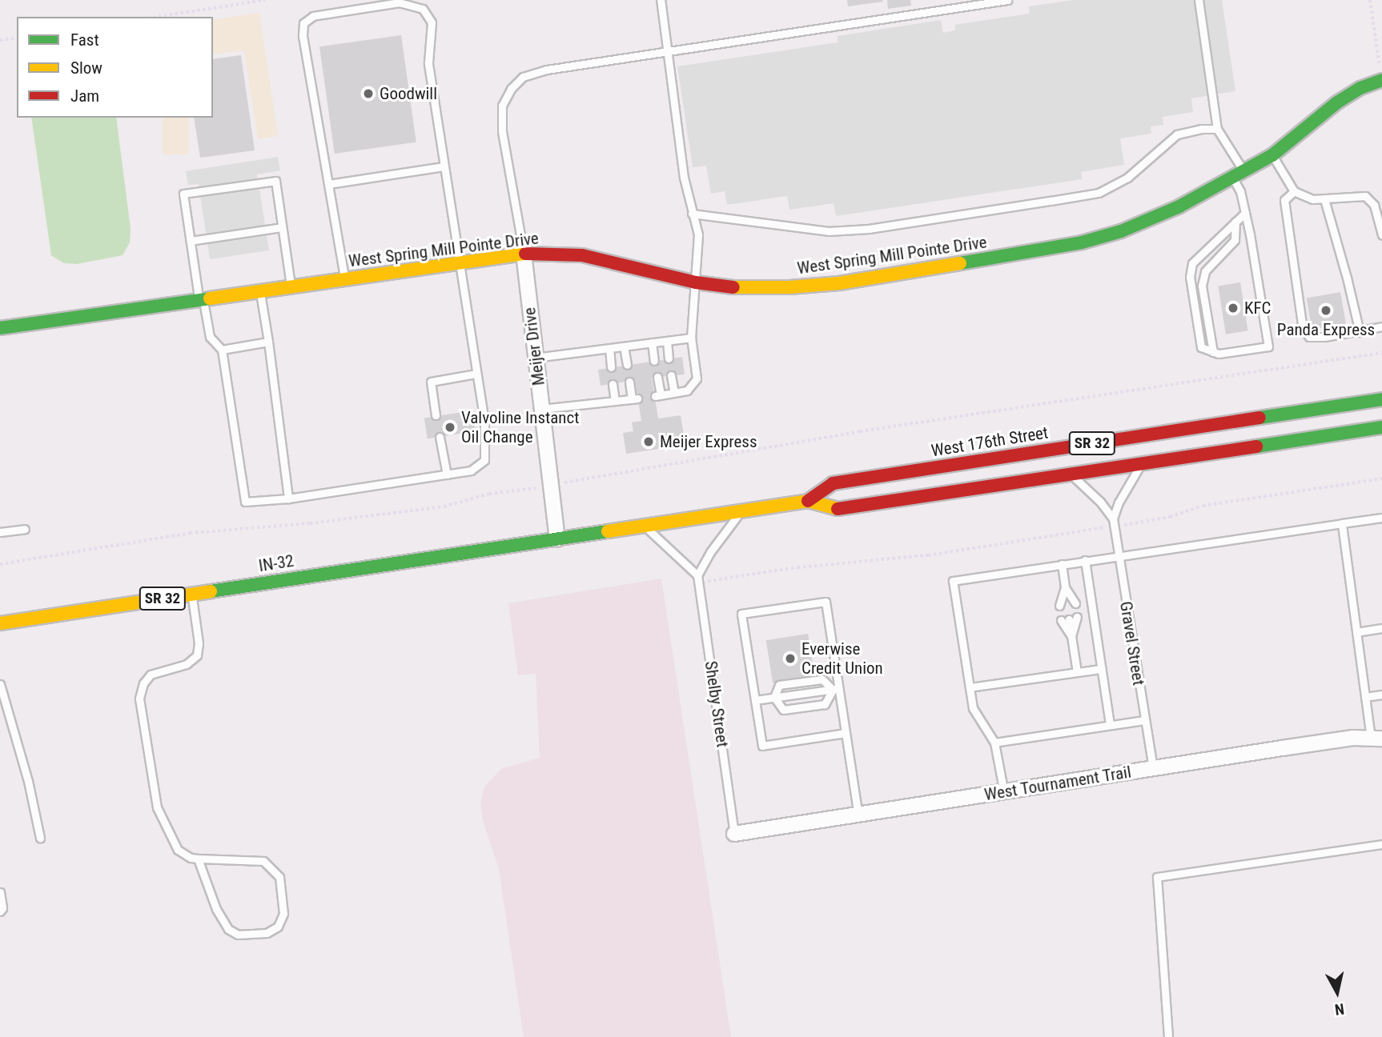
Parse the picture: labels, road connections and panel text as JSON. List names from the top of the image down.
{
  "streets": {
    "main road": [
      "West Spring Mill Pointe Drive",
      "West 176th Street",
      "SR 32",
      "IN-32"
    ],
    "street": ["Meijer Drive", "West Tournament Trail"],
    "lane": ["Gravel Street", "Shelby Street"]
  },
  "crossings": [
    ["West Spring Mill Pointe Drive", "Meijer Drive"],
    ["Meijer Drive", "West 176th Street"],
    ["Meijer Drive", "IN-32"],
    ["West 176th Street", "IN-32"],
    ["West 176th Street", "Gravel Street"],
    ["Gravel Street", "West Tournament Trail"],
    ["Shelby Street", "West Tournament Trail"]
  ],
  "places": [
    "Goodwill",
    "KFC",
    "Panda Express",
    "Valvoline Instanct Oil Change",
    "Meijer Express",
    "Everwise Credit Union"
  ],
  "legend": ["Fast", "Slow", "Jam"],
  "north": "bottom"
}
